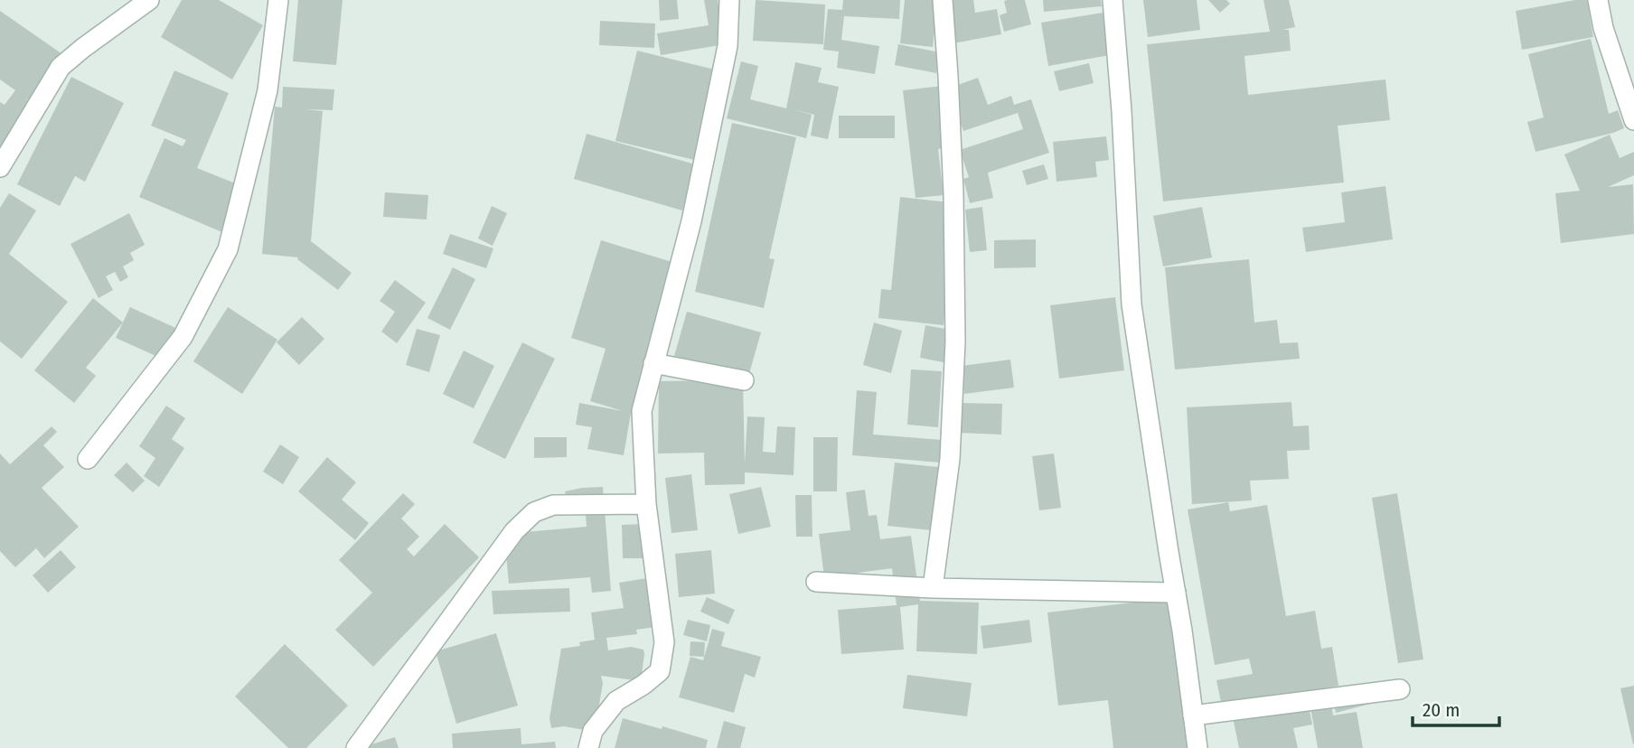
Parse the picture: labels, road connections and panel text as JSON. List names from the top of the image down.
{
  "scale_bar": "20 m"
}
